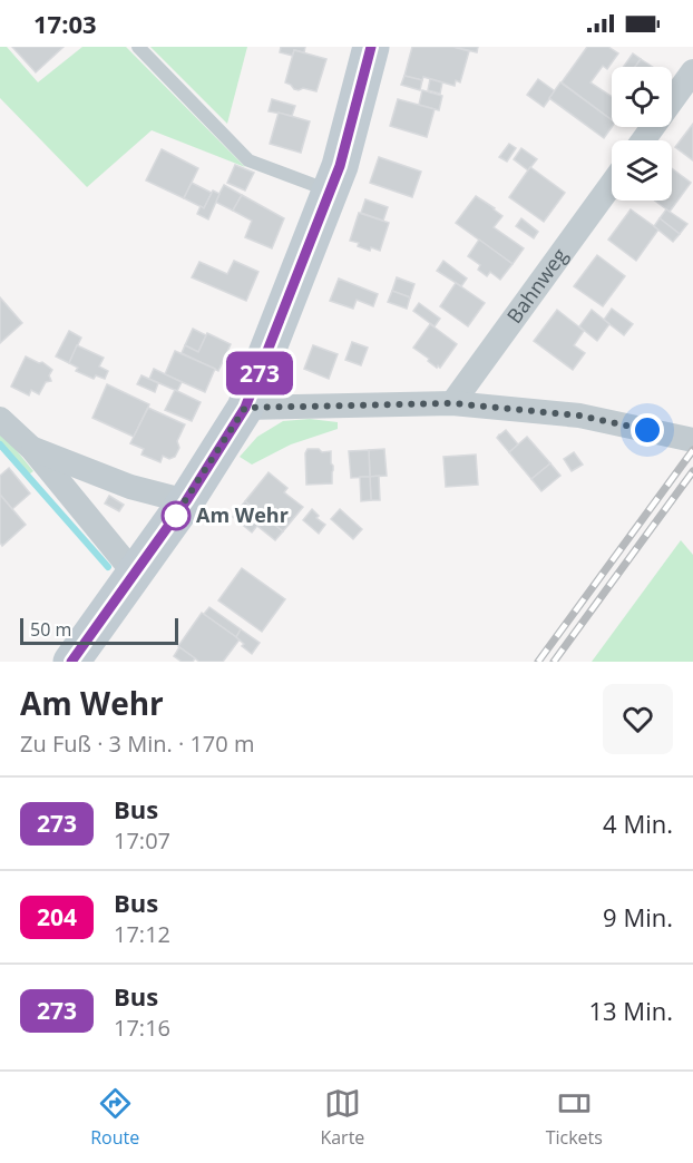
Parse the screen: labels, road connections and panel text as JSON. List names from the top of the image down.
{
  "streets": {
    "street": ["Bahnweg"]
  },
  "places": ["Am Wehr"],
  "lines": ["bus line 273"],
  "scale_bar": "50 m",
  "page": {
    "status": "17:03",
    "on_map": "273",
    "scale": "50 m",
    "heading": ["Am Wehr", "Zu Fuß · 3 Min. · 170 m"],
    "list": [
      {
        "mark": "273",
        "name": "Bus",
        "note": "17:07",
        "value": "4 Min."
      },
      {
        "mark": "204",
        "name": "Bus",
        "note": "17:12",
        "value": "9 Min."
      },
      {
        "mark": "273",
        "name": "Bus",
        "note": "17:16",
        "value": "13 Min."
      }
    ],
    "tabs": ["Route", "Karte", "Tickets"]
  }
}
